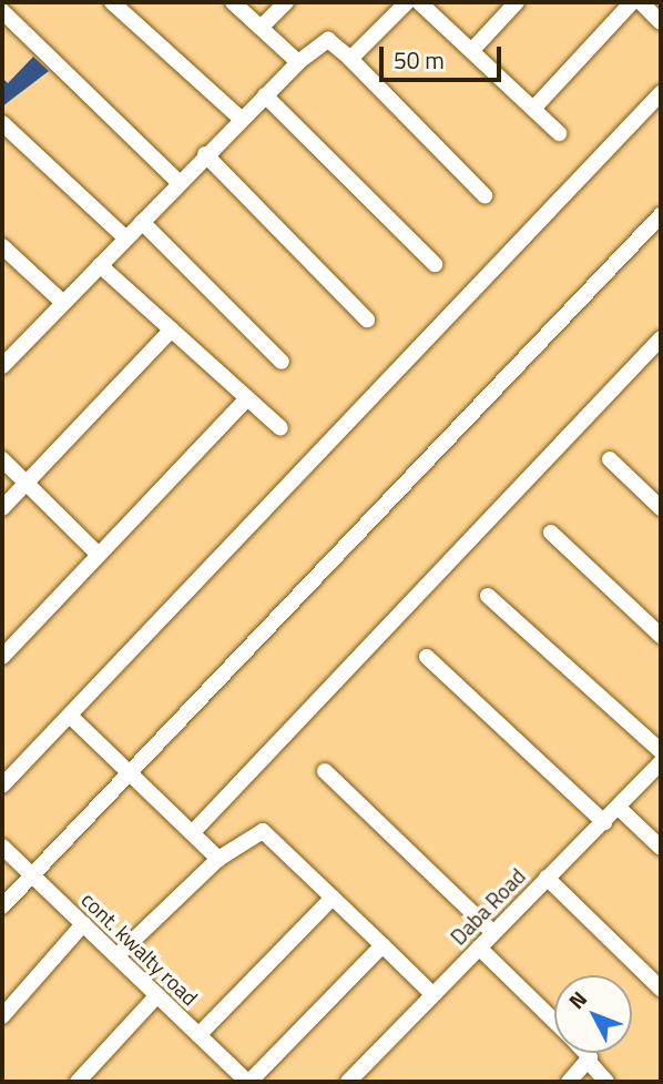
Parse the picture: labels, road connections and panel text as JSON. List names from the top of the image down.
{
  "streets": {
    "street": ["Daba Road", "cont. kwalty road"]
  },
  "scale_bar": "50 m",
  "north": "top left"
}
